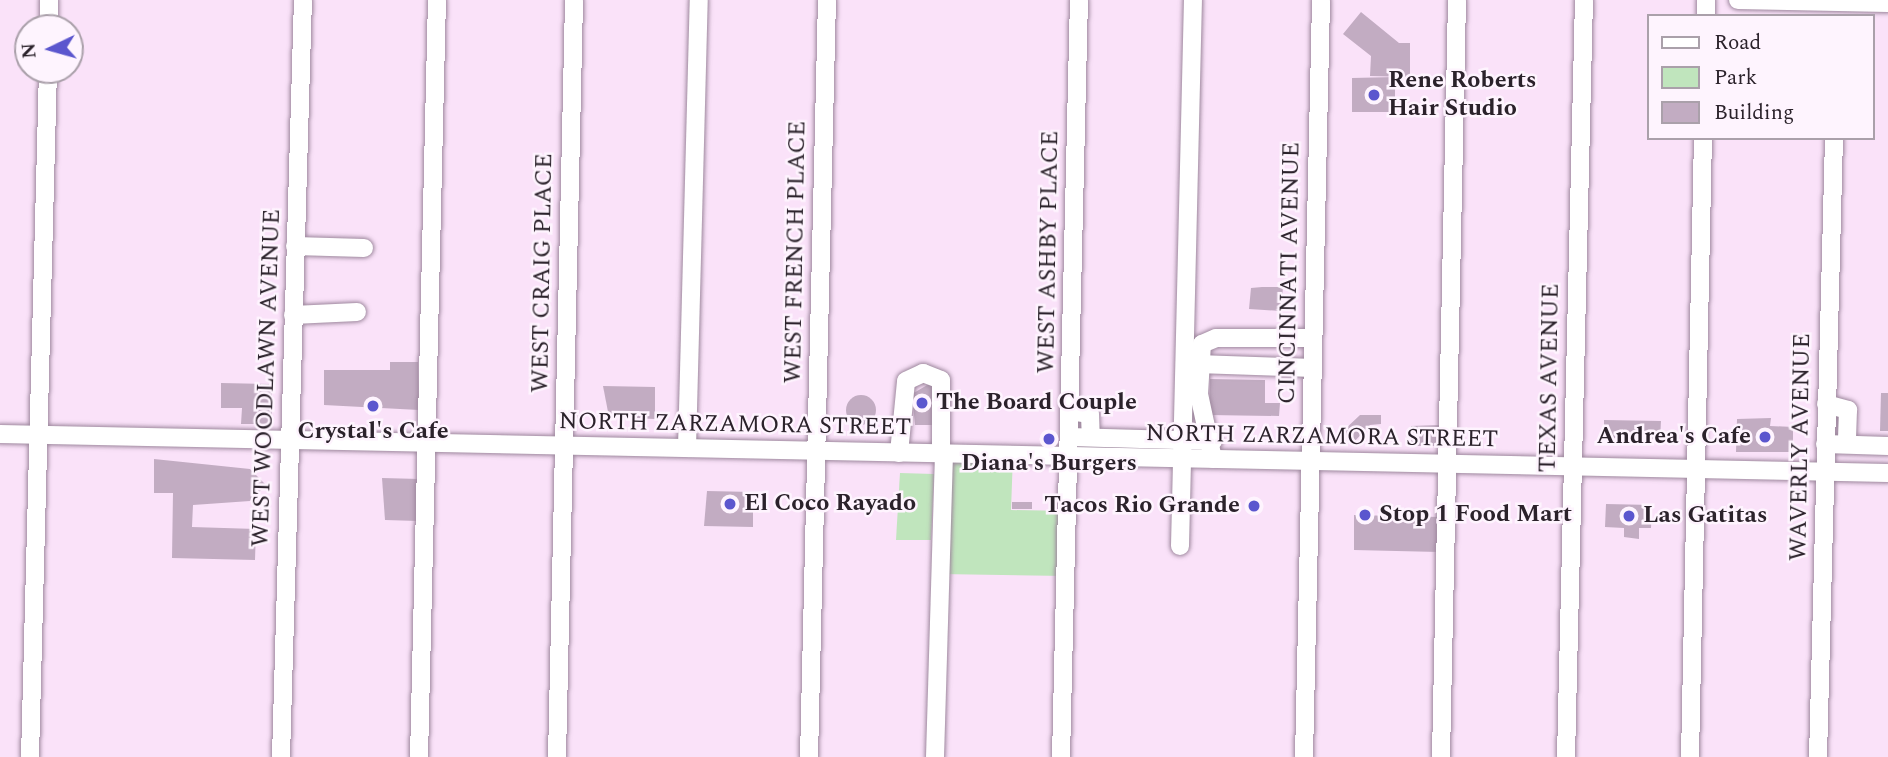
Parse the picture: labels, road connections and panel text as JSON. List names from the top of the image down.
{
  "streets": {
    "street": [
      "WEST FRENCH PLACE",
      "WEST ASHBY PLACE",
      "WEST CRAIG PLACE",
      "CINCINNATI AVENUE",
      "WEST WOODLAWN AVENUE",
      "TEXAS AVENUE",
      "NORTH ZARZAMORA STREET",
      "WAVERLY AVENUE"
    ]
  },
  "crossings": [
    ["WEST FRENCH PLACE", "NORTH ZARZAMORA STREET"],
    ["WEST ASHBY PLACE", "NORTH ZARZAMORA STREET"],
    ["WEST CRAIG PLACE", "NORTH ZARZAMORA STREET"],
    ["CINCINNATI AVENUE", "NORTH ZARZAMORA STREET"],
    ["WEST WOODLAWN AVENUE", "NORTH ZARZAMORA STREET"],
    ["TEXAS AVENUE", "NORTH ZARZAMORA STREET"],
    ["NORTH ZARZAMORA STREET", "WAVERLY AVENUE"]
  ],
  "places": [
    "Rene Roberts Hair Studio",
    "The Board Couple",
    "Crystal's Cafe",
    "Andrea's Cafe",
    "Diana's Burgers",
    "El Coco Rayado",
    "Tacos Rio Grande",
    "Stop 1 Food Mart",
    "Las Gatitas"
  ],
  "legend": ["Road", "Park", "Building"],
  "north": "left"
}
